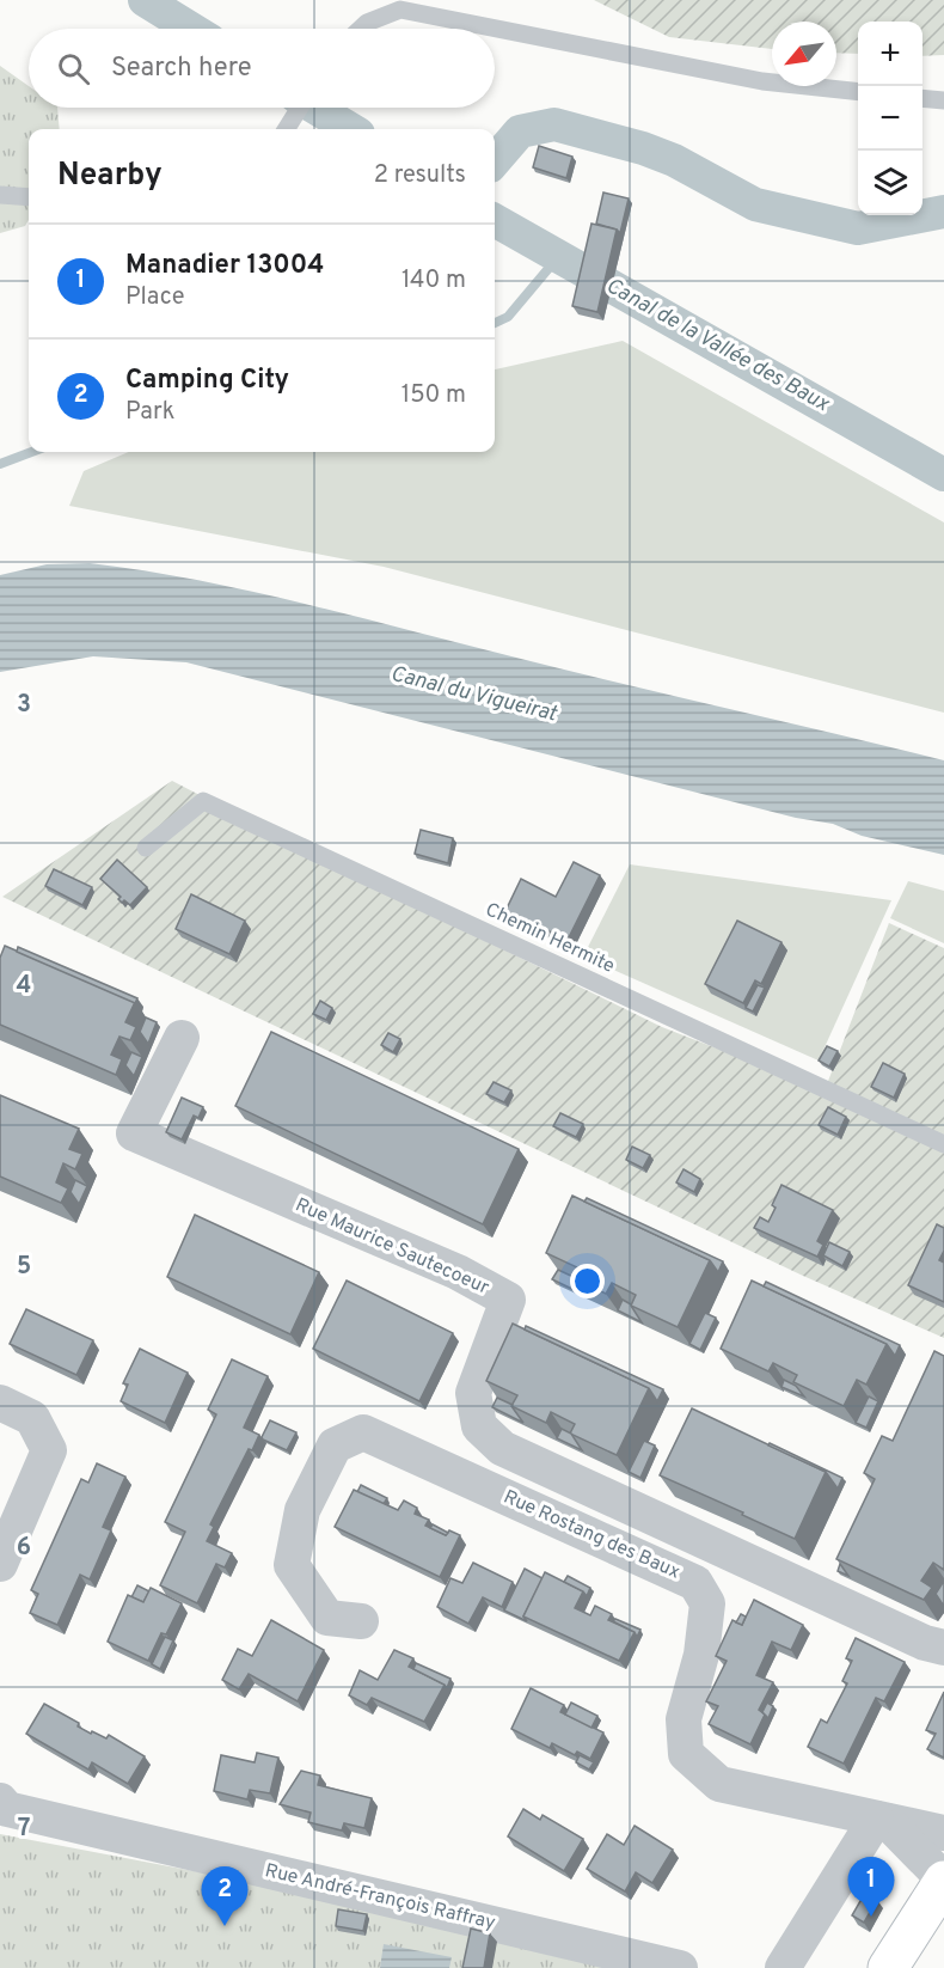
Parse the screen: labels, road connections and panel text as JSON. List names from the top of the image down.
{
  "streets": {
    "street": ["Rue Maurice Sautecoeur", "Rue Rostang des Baux", "Rue André-François Raffray"],
    "lane": ["Chemin Hermite"]
  },
  "water": ["Canal de la Vallée des Baux", "Canal du Vigueirat"],
  "north": "bottom left",
  "page": {
    "map_buttons": ["+", "−"],
    "search": "Search here",
    "heading": ["Nearby", "2 results"],
    "list": [
      {
        "mark": "1",
        "name": "Manadier 13004",
        "note": "Place",
        "value": "140 m"
      },
      {
        "mark": "2",
        "name": "Camping City",
        "note": "Park",
        "value": "150 m"
      }
    ],
    "pins": ["1", "2"]
  },
  "grid": {
    "rows": [
      "3",
      "4",
      "5",
      "6",
      "7"
    ]
  }
}
